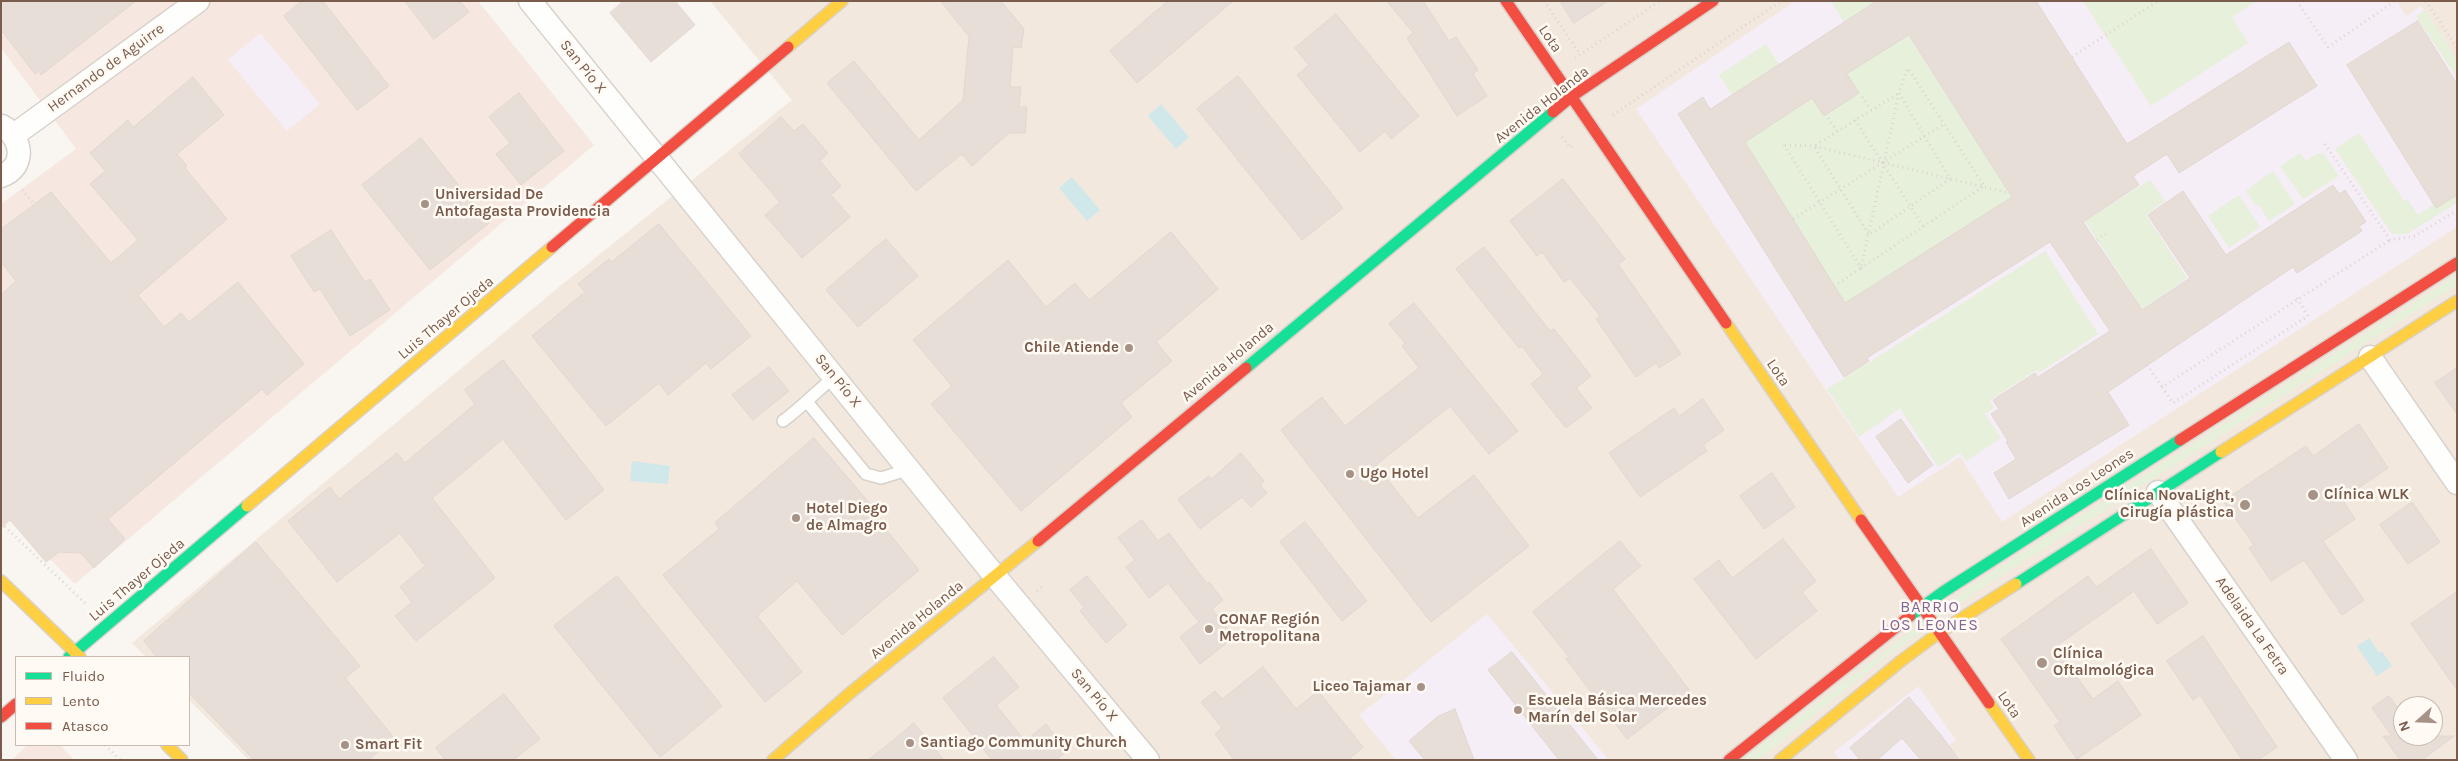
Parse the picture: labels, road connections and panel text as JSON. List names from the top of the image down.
{
  "streets": {
    "street": [
      "Lota",
      "San Pío X",
      "Hernando de Aguirre",
      "Avenida Holanda",
      "Luis Thayer Ojeda",
      "Avenida Los Leones",
      "Adelaida La Fetra"
    ]
  },
  "crossings": [
    ["Lota", "Avenida Holanda"],
    ["Lota", "Avenida Los Leones"],
    ["San Pío X", "Avenida Holanda"],
    ["San Pío X", "Luis Thayer Ojeda"]
  ],
  "districts": ["BARRIO LOS LEONES"],
  "places": [
    "Universidad De Antofagasta Providencia",
    "Chile Atiende",
    "Ugo Hotel",
    "Clínica WLK",
    "Clínica NovaLight, Cirugía plástica",
    "Hotel Diego de Almagro",
    "CONAF Región Metropolitana",
    "Clínica Oftalmológica",
    "Liceo Tajamar",
    "Escuela Básica Mercedes Marín del Solar",
    "Santiago Community Church",
    "Smart Fit"
  ],
  "legend": ["Fluido", "Lento", "Atasco"],
  "north": "left"
}
